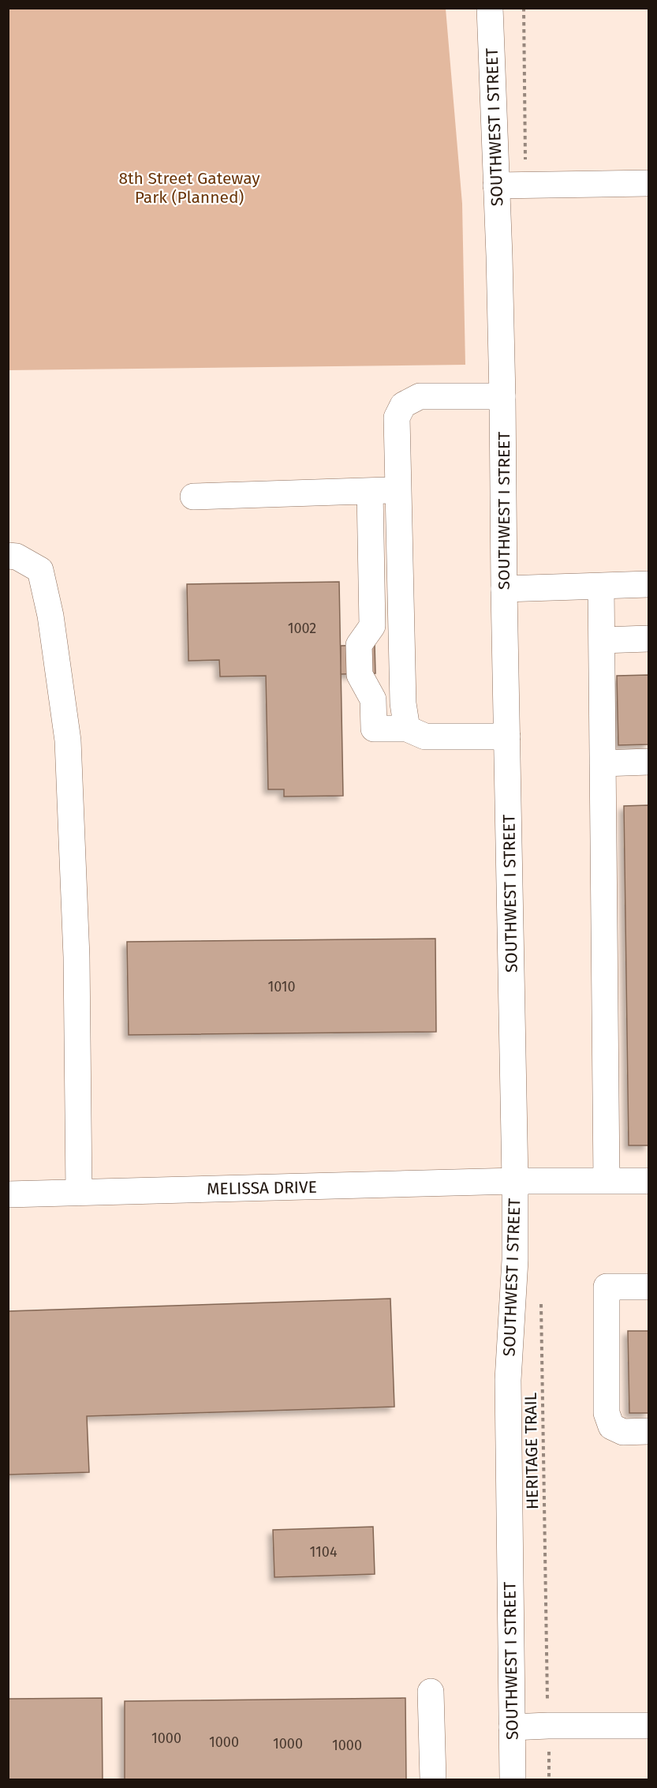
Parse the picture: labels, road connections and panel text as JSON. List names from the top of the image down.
{
  "streets": {
    "main road": ["SOUTHWEST I STREET", "MELISSA DRIVE"],
    "path": ["HERITAGE TRAIL"]
  },
  "crossings": [
    ["SOUTHWEST I STREET", "MELISSA DRIVE"]
  ],
  "parks": ["8th Street Gateway Park (Planned)"],
  "house_numbers": [
    "1002",
    "1010",
    "1104",
    "1000",
    "1000",
    "1000",
    "1000"
  ]
}
